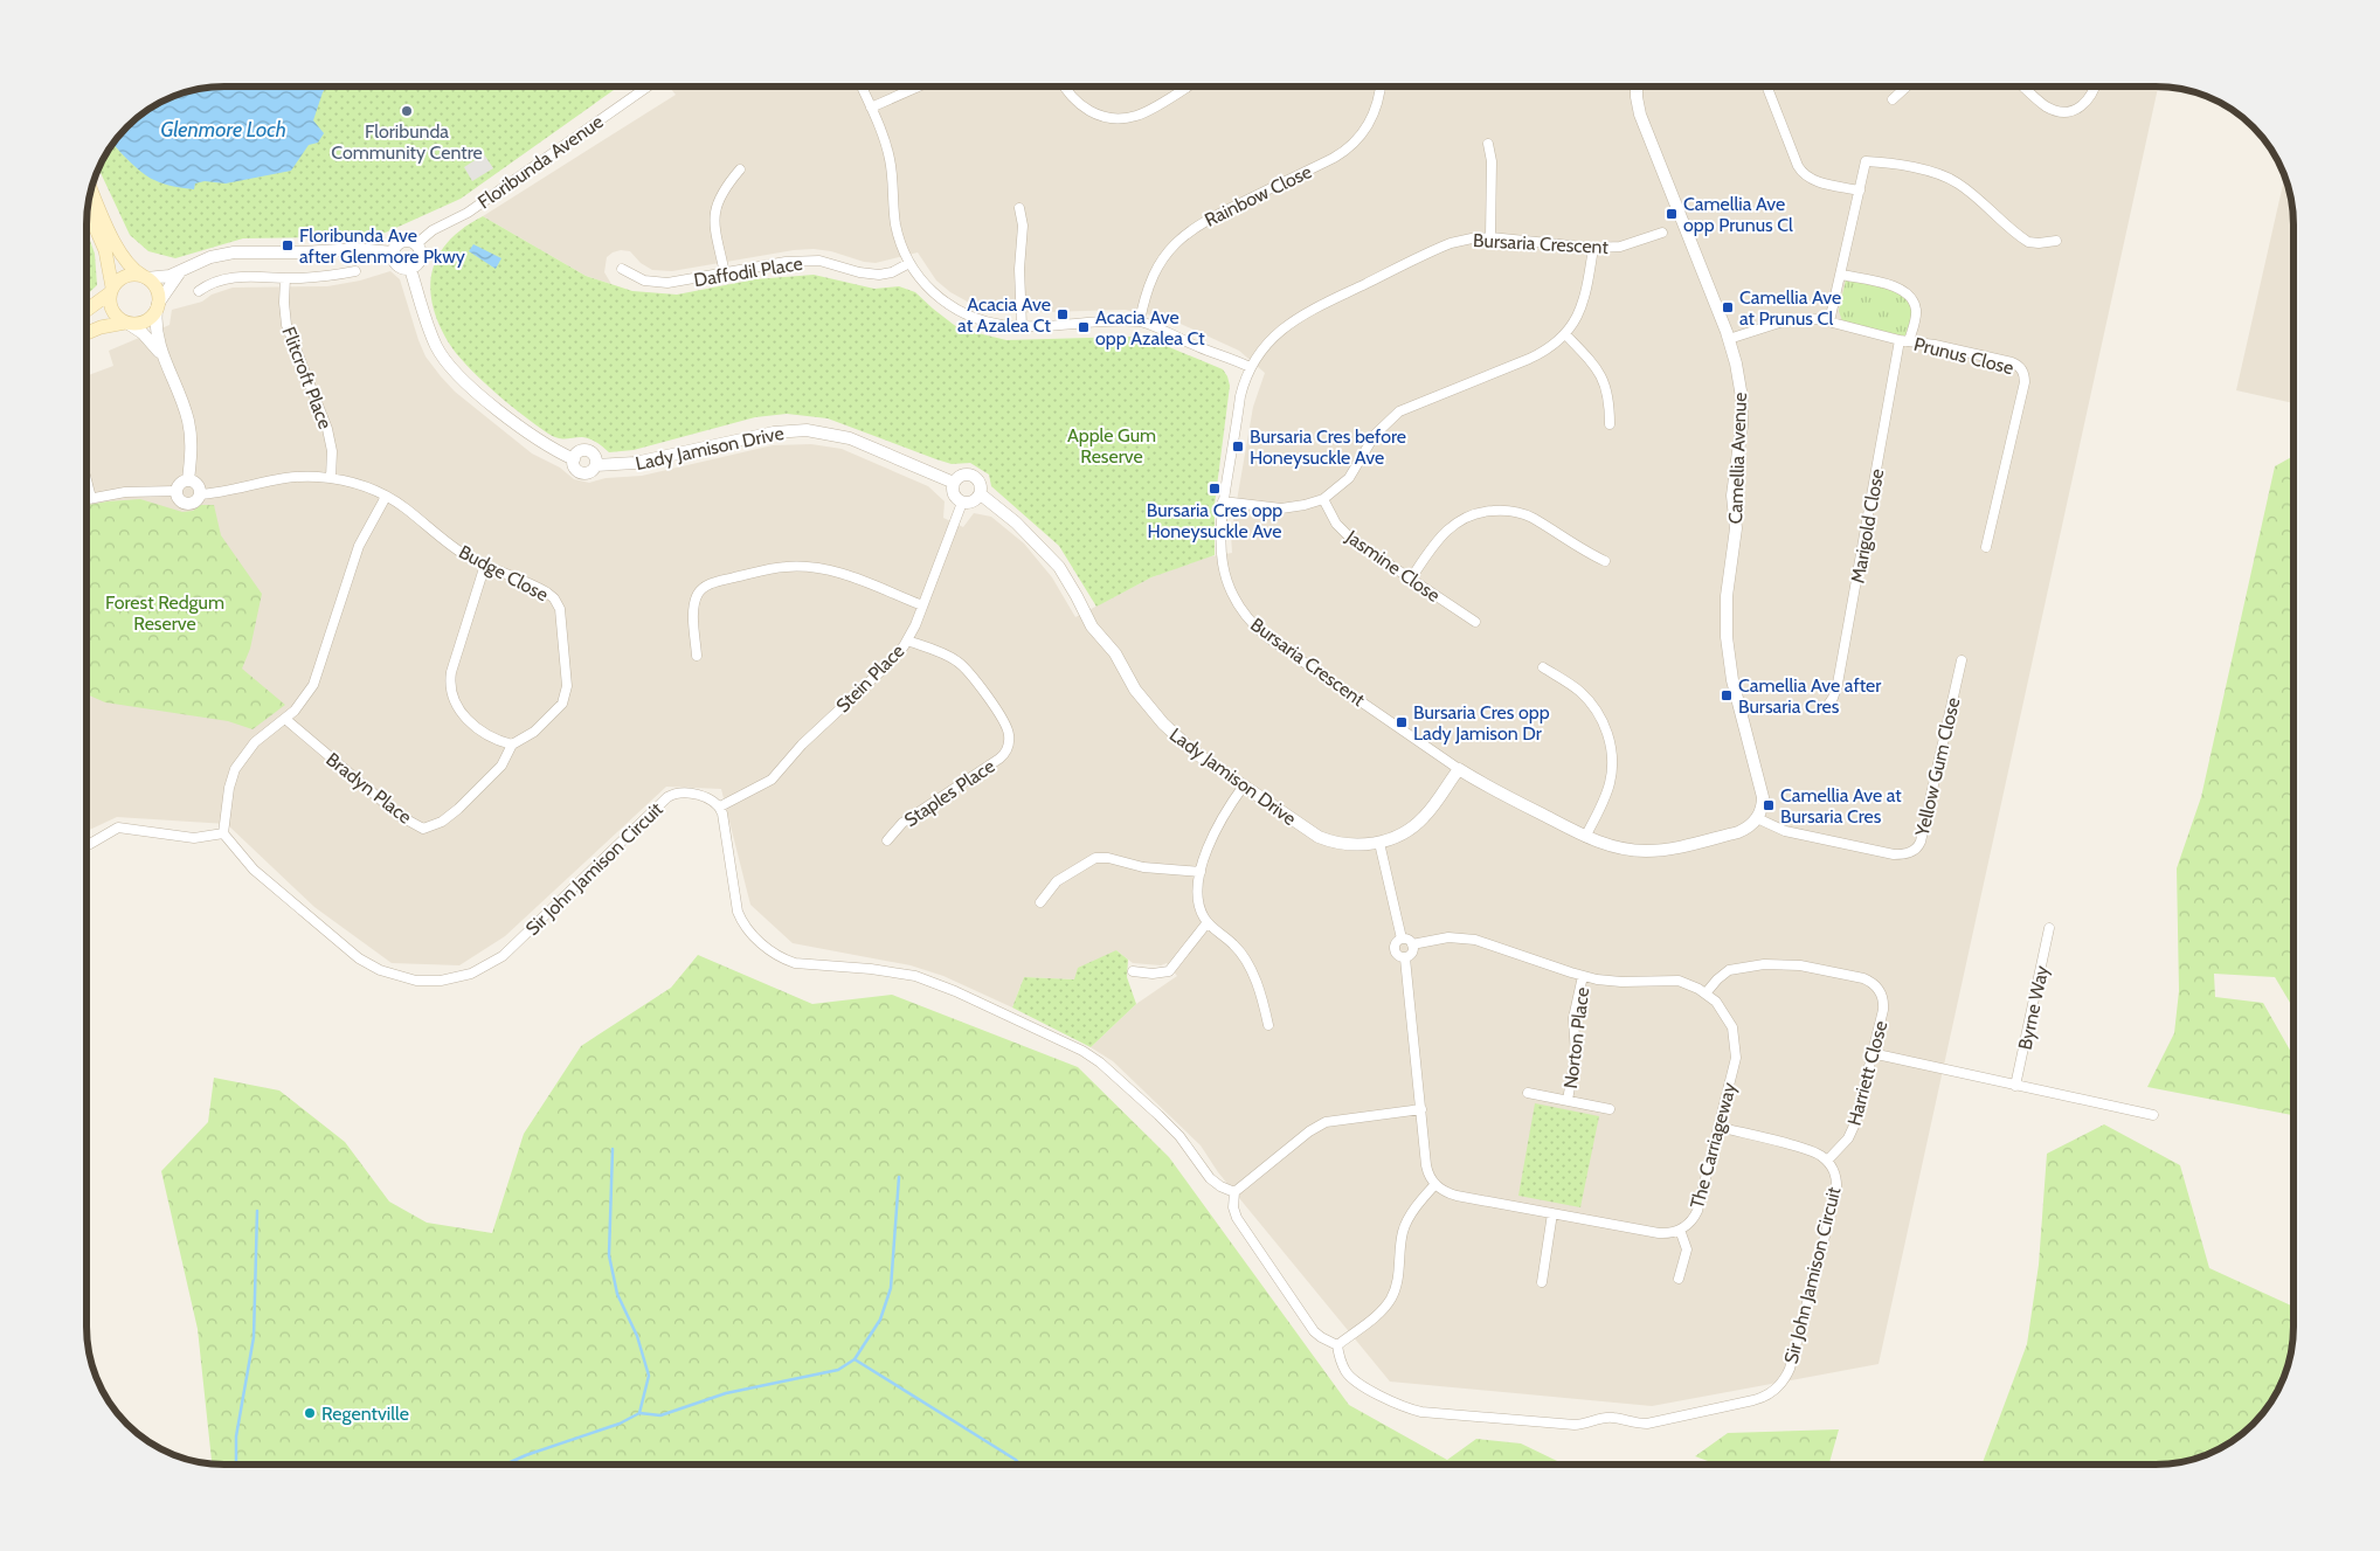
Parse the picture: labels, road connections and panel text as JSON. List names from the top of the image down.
{
  "streets": {
    "street": [
      "Floribunda Avenue",
      "Rainbow Close",
      "Bursaria Crescent",
      "Daffodil Place",
      "Prunus Close",
      "Flitcroft Place",
      "Lady Jamison Drive",
      "Camellia Avenue",
      "Marigold Close",
      "Jasmine Close",
      "Budge Close",
      "Stein Place",
      "Yellow Gum Close",
      "Bradyn Place",
      "Staples Place",
      "Sir John Jamison Circuit",
      "Byrne Way",
      "Norton Place",
      "Harriett Close",
      "The Carriageway"
    ]
  },
  "crossings": [
    ["Floribunda Avenue", "Lady Jamison Drive"],
    ["Bursaria Crescent", "Lady Jamison Drive"],
    ["Bursaria Crescent", "Camellia Avenue"],
    ["Bursaria Crescent", "Yellow Gum Close"],
    ["Prunus Close", "Camellia Avenue"],
    ["Prunus Close", "Marigold Close"],
    ["Lady Jamison Drive", "Stein Place"],
    ["Camellia Avenue", "Yellow Gum Close"],
    ["Budge Close", "Bradyn Place"],
    ["Stein Place", "Staples Place"],
    ["Stein Place", "Sir John Jamison Circuit"],
    ["Sir John Jamison Circuit", "Harriett Close"],
    ["Sir John Jamison Circuit", "The Carriageway"],
    ["Norton Place", "The Carriageway"],
    ["Harriett Close", "The Carriageway"]
  ],
  "water": ["Glenmore Loch"],
  "parks": ["Apple Gum Reserve", "Forest Redgum Reserve"],
  "places": {
    "other": ["Floribunda Community Centre", "Regentville"],
    "transit": [
      "Camellia Ave opp Prunus Cl",
      "Floribunda Ave after Glenmore Pkwy",
      "Camellia Ave at Prunus Cl",
      "Acacia Ave at Azalea Ct",
      "Acacia Ave opp Azalea Ct",
      "Bursaria Cres before Honeysuckle Ave",
      "Bursaria Cres opp Honeysuckle Ave",
      "Camellia Ave after Bursaria Cres",
      "Bursaria Cres opp Lady Jamison Dr",
      "Camellia Ave at Bursaria Cres"
    ]
  }
}
